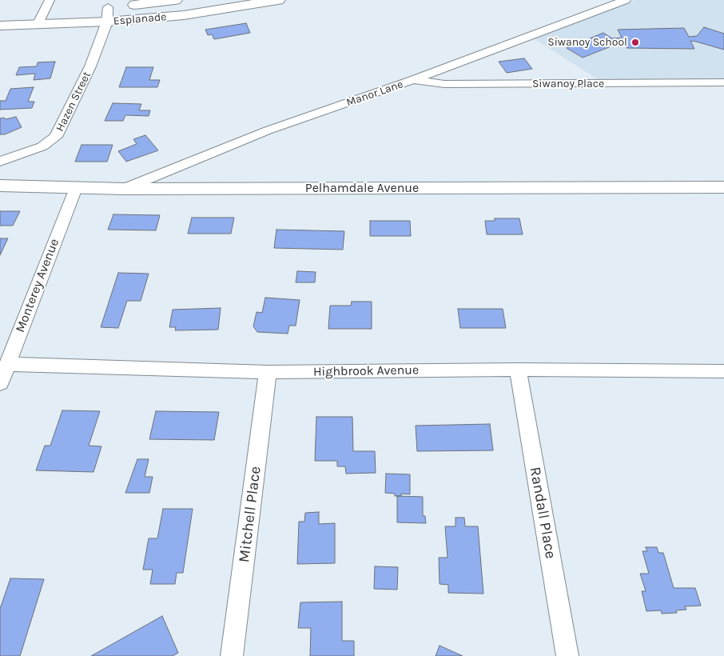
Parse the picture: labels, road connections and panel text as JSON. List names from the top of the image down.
{
  "streets": {
    "street": [
      "Esplanade",
      "Siwanoy Place",
      "Manor Lane",
      "Hazen Street",
      "Pelhamdale Avenue",
      "Monterey Avenue",
      "Highbrook Avenue",
      "Randall Place",
      "Mitchell Place"
    ]
  },
  "crossings": [
    ["Esplanade", "Hazen Street"],
    ["Siwanoy Place", "Manor Lane"],
    ["Manor Lane", "Pelhamdale Avenue"],
    ["Pelhamdale Avenue", "Monterey Avenue"],
    ["Monterey Avenue", "Highbrook Avenue"],
    ["Highbrook Avenue", "Randall Place"],
    ["Highbrook Avenue", "Mitchell Place"]
  ],
  "places": ["Siwanoy School"]
}
